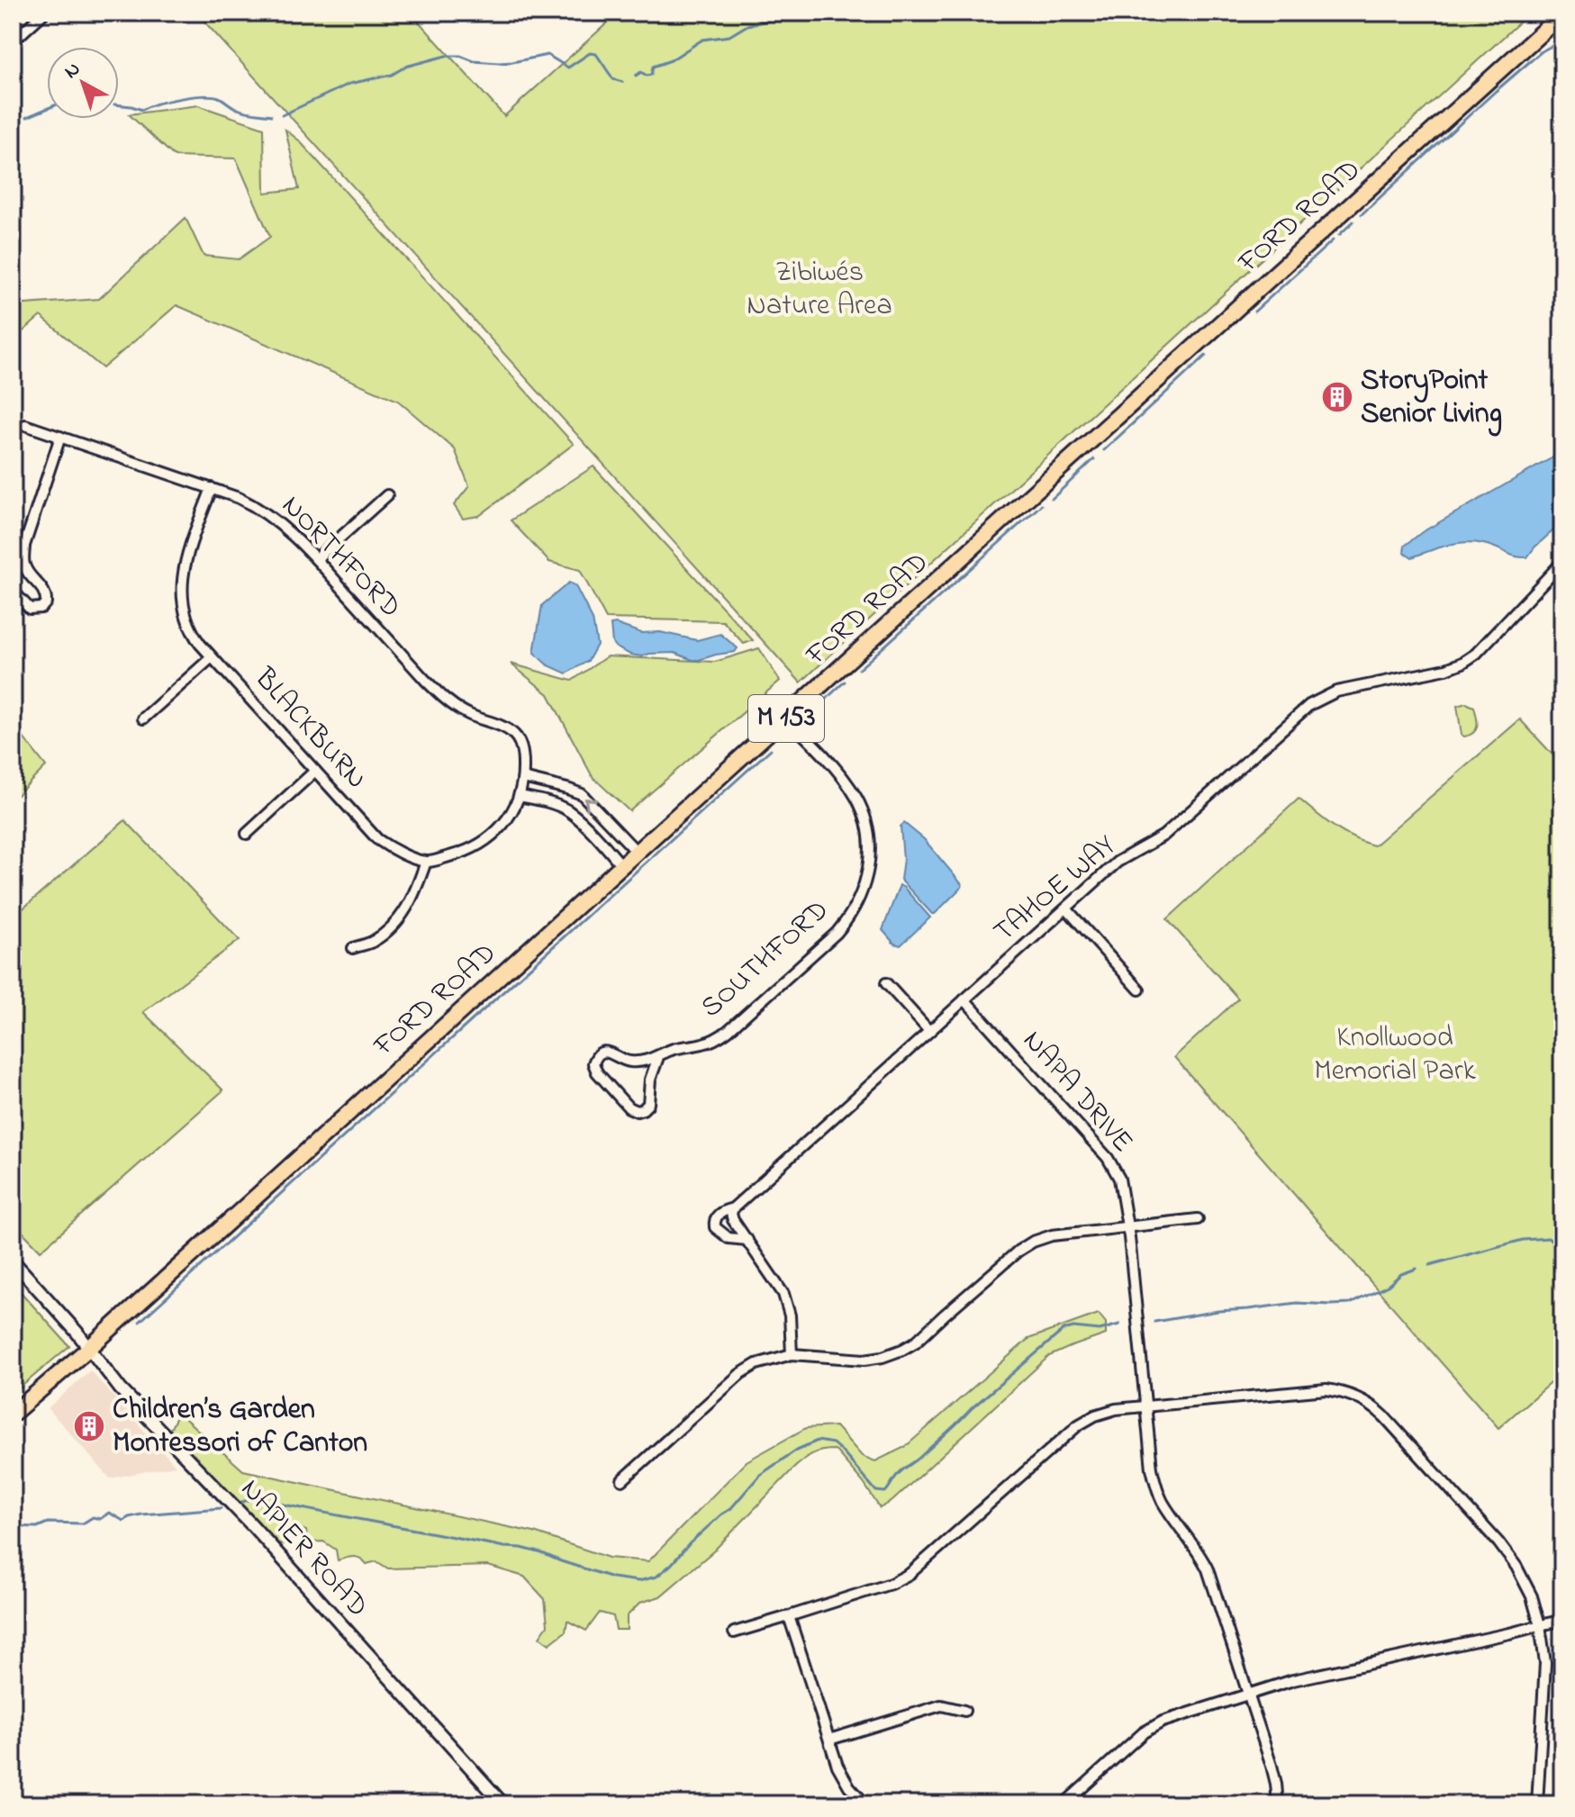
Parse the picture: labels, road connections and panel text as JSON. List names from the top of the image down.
{
  "streets": {
    "main road": ["FORD ROAD", "M 153"],
    "street": [
      "NORTHFORD",
      "BLACKBURN",
      "TAHOE WAY",
      "SOUTHFORD",
      "NAPA DRIVE",
      "NAPIER ROAD"
    ]
  },
  "crossings": [
    ["FORD ROAD", "SOUTHFORD"],
    ["FORD ROAD", "NAPIER ROAD"],
    ["NORTHFORD", "BLACKBURN"],
    ["TAHOE WAY", "NAPA DRIVE"]
  ],
  "parks": ["Zibiwés Nature Area", "Knollwood Memorial Park"],
  "places": {
    "building": ["StoryPoint Senior Living", "Children’s Garden Montessori of Canton"]
  },
  "north": "top left"
}
